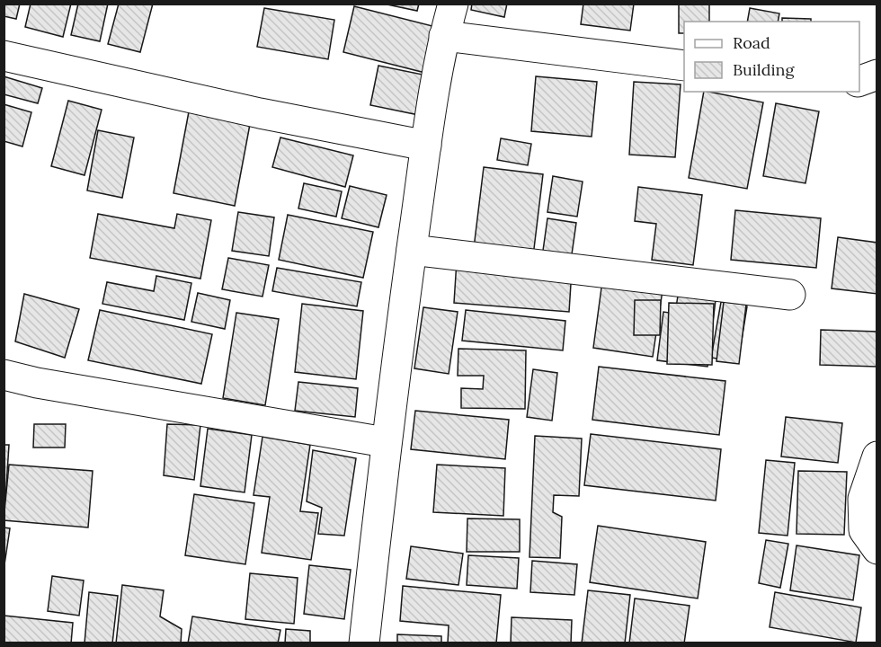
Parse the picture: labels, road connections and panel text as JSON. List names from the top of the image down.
{
  "legend": ["Road", "Building"]
}
